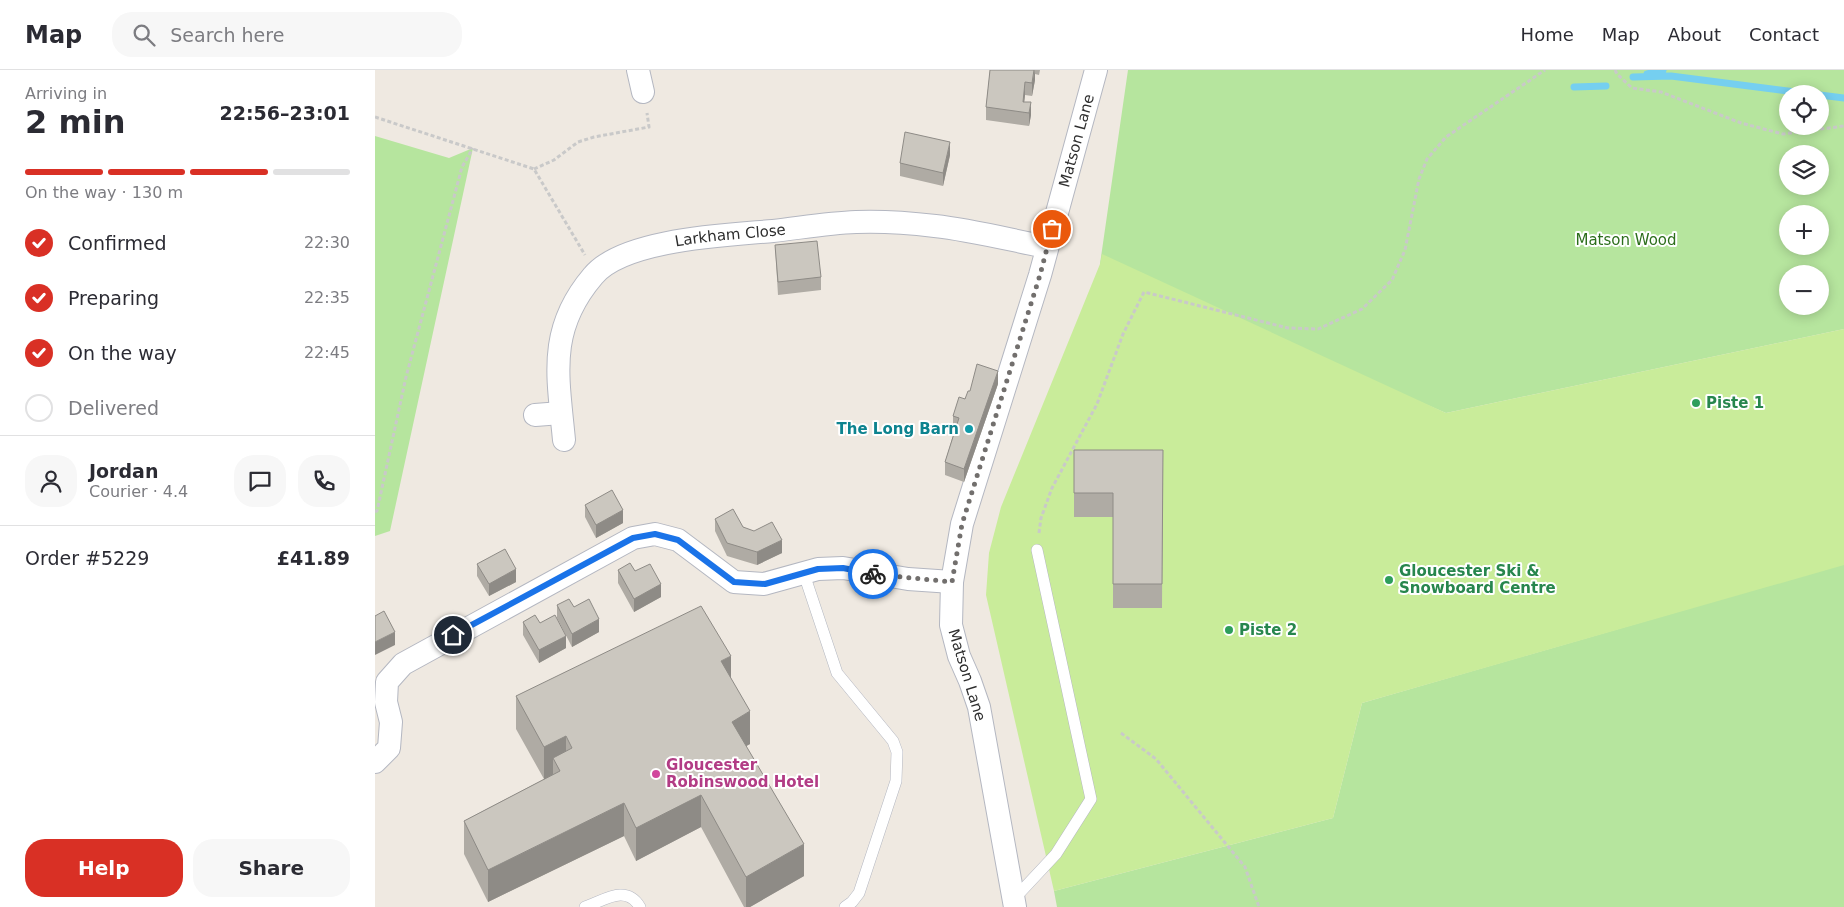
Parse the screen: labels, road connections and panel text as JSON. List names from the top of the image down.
{
  "streets": {
    "street": ["Matson Lane", "Larkham Close"]
  },
  "crossings": [
    ["Matson Lane", "Larkham Close"]
  ],
  "parks": ["Matson Wood"],
  "places": [
    "Piste 1",
    "The Long Barn",
    "Gloucester Ski & Snowboard Centre",
    "Piste 2",
    "Gloucester Robinswood Hotel"
  ],
  "page": {
    "header": "Map",
    "search": "Search here",
    "nav": [
      "Home",
      "Map",
      "About",
      "Contact"
    ],
    "heading": ["2 min", "Arriving in", "22:56–23:01"],
    "panel": [
      "Jordan",
      "Courier · 4.4",
      "Order #5229",
      "£41.89"
    ],
    "map_buttons": ["+", "−"],
    "bar": "On the way · 130 m",
    "list": [
      ["Confirmed", "22:30"],
      ["Preparing", "22:35"],
      ["On the way", "22:45"],
      "Delivered"
    ],
    "buttons": ["Help", "Share"]
  }
}
